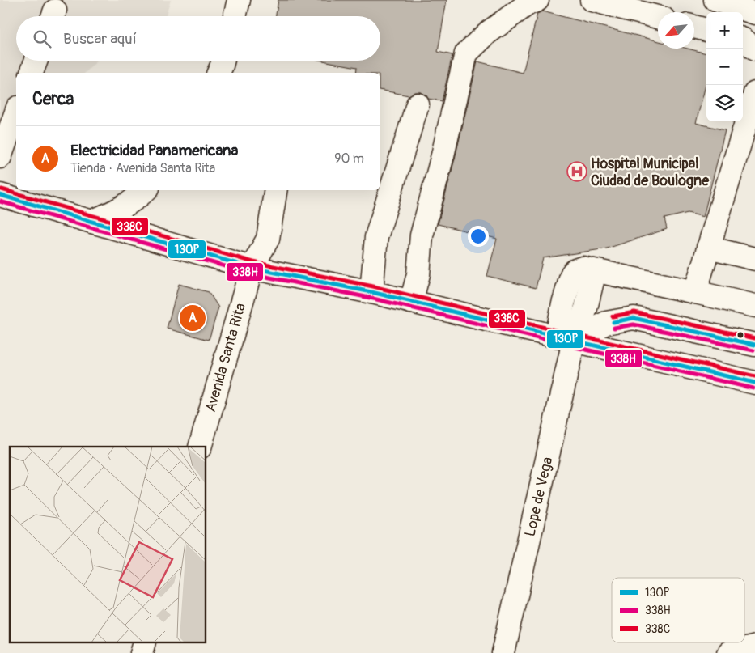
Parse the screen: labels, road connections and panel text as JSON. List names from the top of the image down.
{
  "streets": {
    "main road": ["Avenida Santa Rita", "Lope de Vega"]
  },
  "places": {
    "hospital": ["Hospital Municipal Ciudad de Boulogne"]
  },
  "lines": ["transit line 338C", "transit line 130P", "transit line 338H"],
  "legend": ["130P", "338H", "338C"],
  "north": "bottom left",
  "page": {
    "map_buttons": ["+", "−"],
    "search": "Buscar aquí",
    "heading": "Cerca",
    "list": [
      {
        "mark": "A",
        "name": "Electricidad Panamericana",
        "note": "Tienda · Avenida Santa Rita",
        "value": "90 m"
      }
    ],
    "pins": "A"
  }
}
